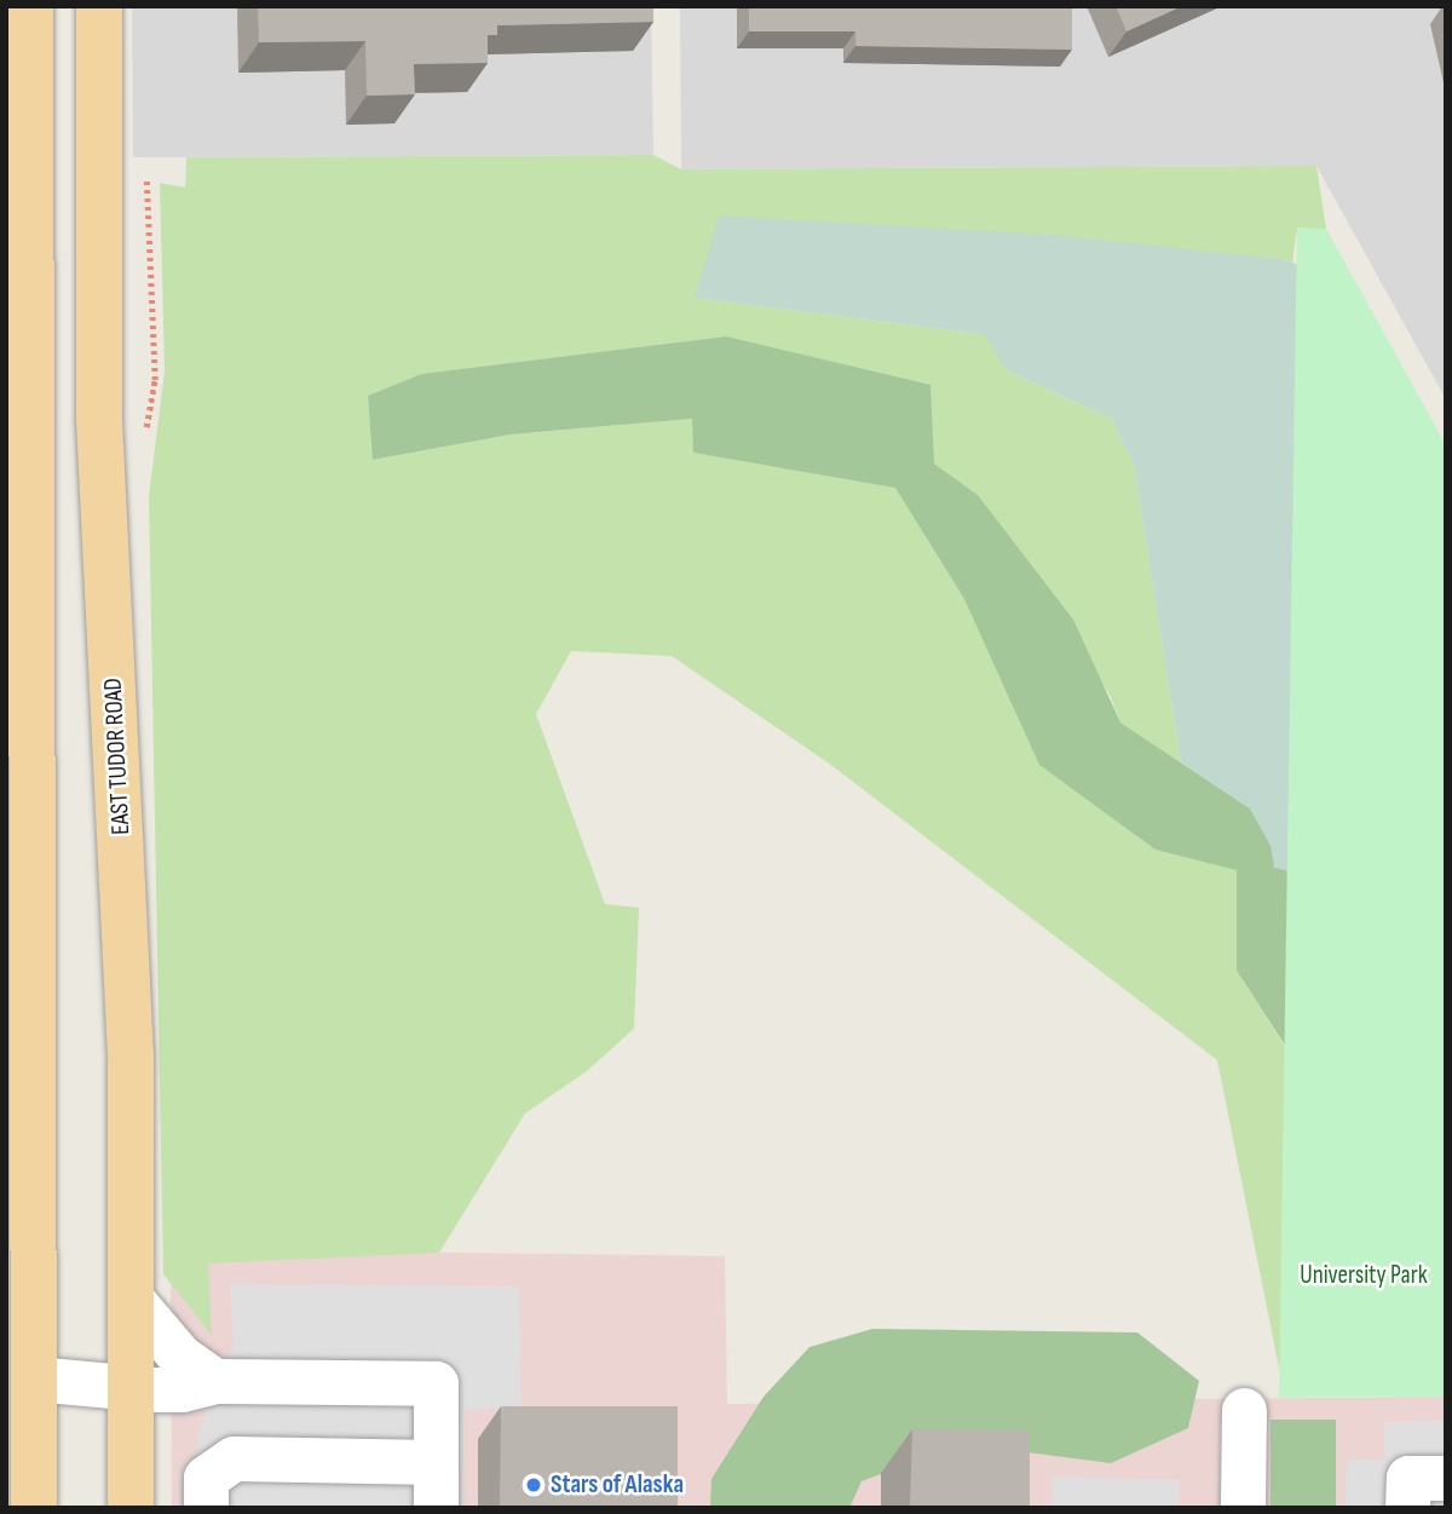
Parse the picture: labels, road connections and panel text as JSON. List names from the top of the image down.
{
  "streets": {
    "main road": ["EAST TUDOR ROAD"]
  },
  "parks": ["University Park"],
  "places": ["Stars of Alaska"]
}
